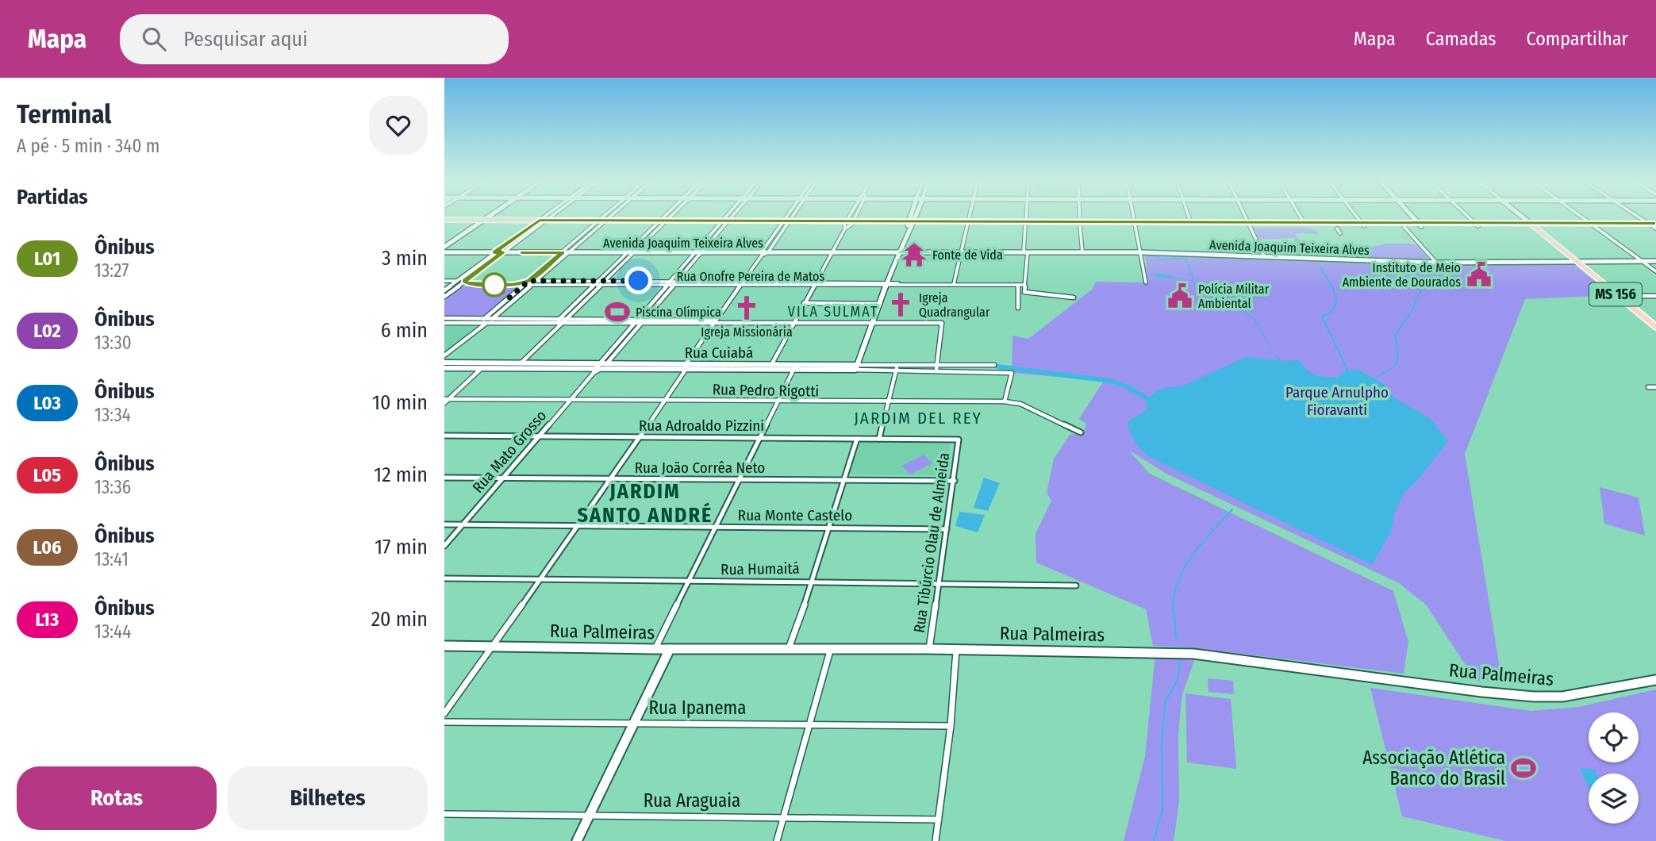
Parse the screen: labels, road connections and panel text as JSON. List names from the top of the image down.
{
  "streets": {
    "main road": [
      "Avenida Joaquim Teixeira Alves",
      "MS 156",
      "Rua Cuiabá",
      "Rua Palmeiras"
    ],
    "street": [
      "Rua Onofre Pereira de Matos",
      "Rua Pedro Rigotti",
      "Rua Adroaldo Pizzini",
      "Rua Mato Grosso",
      "Rua João Corrêa Neto",
      "Rua Monte Castelo",
      "Rua Tibúrcio Olau de Almeida",
      "Rua Humaitá",
      "Rua Ipanema",
      "Rua Araguaia"
    ]
  },
  "crossings": [
    ["Avenida Joaquim Teixeira Alves", "MS 156"],
    ["Rua Cuiabá", "Rua Mato Grosso"],
    ["Rua Pedro Rigotti", "Rua Mato Grosso"],
    ["Rua Adroaldo Pizzini", "Rua Mato Grosso"],
    ["Rua Adroaldo Pizzini", "Rua Tibúrcio Olau de Almeida"],
    ["Rua Mato Grosso", "Rua João Corrêa Neto"],
    ["Rua Mato Grosso", "Rua Monte Castelo"],
    ["Rua João Corrêa Neto", "Rua Tibúrcio Olau de Almeida"],
    ["Rua Monte Castelo", "Rua Tibúrcio Olau de Almeida"],
    ["Rua Tibúrcio Olau de Almeida", "Rua Humaitá"],
    ["Rua Tibúrcio Olau de Almeida", "Rua Palmeiras"]
  ],
  "districts": ["VILA SULMAT", "JARDIM DEL REY", "JARDIM SANTO ANDRÉ"],
  "parks": ["Parque Arnulpho Fioravanti"],
  "places": {
    "temple": ["Fonte de Vida"],
    "public building": ["Instituto de Meio Ambiente de Dourados", "Polícia Militar Ambiental"],
    "church": ["Igreja Quadrangular", "Igreja Missionária"],
    "sports": ["Piscina Olímpica", "Associação Atlética Banco do Brasil"]
  },
  "lines": ["bus line L01"],
  "page": {
    "header": "Mapa",
    "search": "Pesquisar aqui",
    "nav": ["Mapa", "Camadas", "Compartilhar"],
    "heading": [
      ["Terminal", "A pé · 5 min · 340 m"],
      "Partidas"
    ],
    "list": [
      {
        "mark": "L01",
        "name": "Ônibus",
        "note": "13:27",
        "value": "3 min"
      },
      {
        "mark": "L02",
        "name": "Ônibus",
        "note": "13:30",
        "value": "6 min"
      },
      {
        "mark": "L03",
        "name": "Ônibus",
        "note": "13:34",
        "value": "10 min"
      },
      {
        "mark": "L05",
        "name": "Ônibus",
        "note": "13:36",
        "value": "12 min"
      },
      {
        "mark": "L06",
        "name": "Ônibus",
        "note": "13:41",
        "value": "17 min"
      },
      {
        "mark": "L13",
        "name": "Ônibus",
        "note": "13:44",
        "value": "20 min"
      }
    ],
    "buttons": ["Rotas", "Bilhetes"]
  }
}
